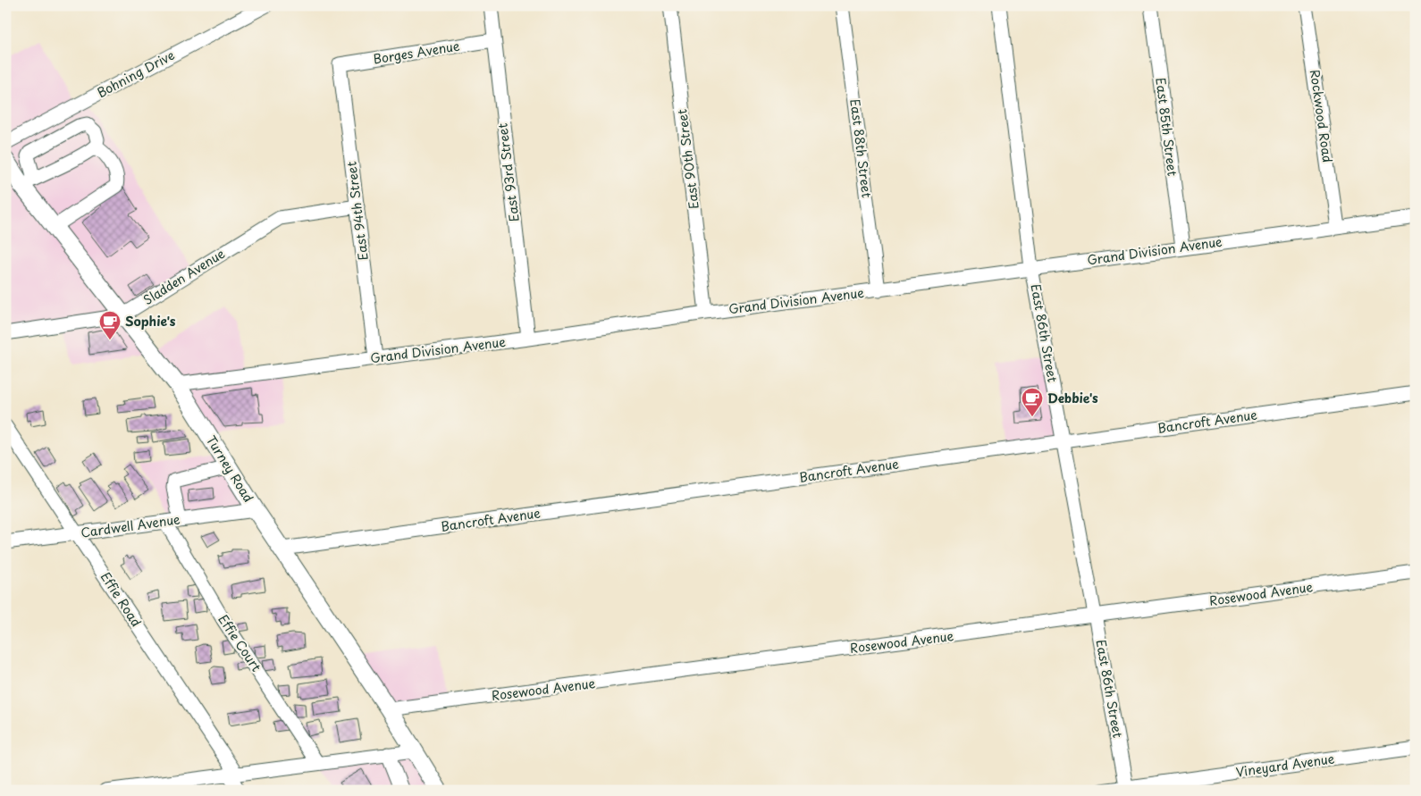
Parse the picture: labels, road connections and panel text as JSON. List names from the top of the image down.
{
  "streets": {
    "main road": ["Turney Road"],
    "street": [
      "Borges Avenue",
      "Bohning Drive",
      "Rockwood Road",
      "East 85th Street",
      "East 88th Street",
      "East 90th Street",
      "East 93rd Street",
      "East 94th Street",
      "Grand Division Avenue",
      "Sladden Avenue",
      "East 86th Street",
      "Bancroft Avenue",
      "Cardwell Avenue",
      "Rosewood Avenue",
      "Effie Road",
      "Effie Court",
      "Vineyard Avenue"
    ]
  },
  "crossings": [
    ["Borges Avenue", "East 93rd Street"],
    ["Borges Avenue", "East 94th Street"],
    ["Rockwood Road", "Grand Division Avenue"],
    ["East 85th Street", "Grand Division Avenue"],
    ["East 88th Street", "Grand Division Avenue"],
    ["East 90th Street", "Grand Division Avenue"],
    ["East 93rd Street", "Grand Division Avenue"],
    ["East 94th Street", "Grand Division Avenue"],
    ["East 94th Street", "Sladden Avenue"],
    ["Grand Division Avenue", "East 86th Street"],
    ["Grand Division Avenue", "Turney Road"],
    ["Sladden Avenue", "Turney Road"],
    ["East 86th Street", "Bancroft Avenue"],
    ["East 86th Street", "Rosewood Avenue"],
    ["East 86th Street", "Vineyard Avenue"],
    ["Bancroft Avenue", "Turney Road"],
    ["Turney Road", "Cardwell Avenue"],
    ["Turney Road", "Rosewood Avenue"],
    ["Cardwell Avenue", "Effie Road"],
    ["Cardwell Avenue", "Effie Court"]
  ],
  "places": {
    "cafe": ["Sophie's", "Debbie's"]
  }
}
